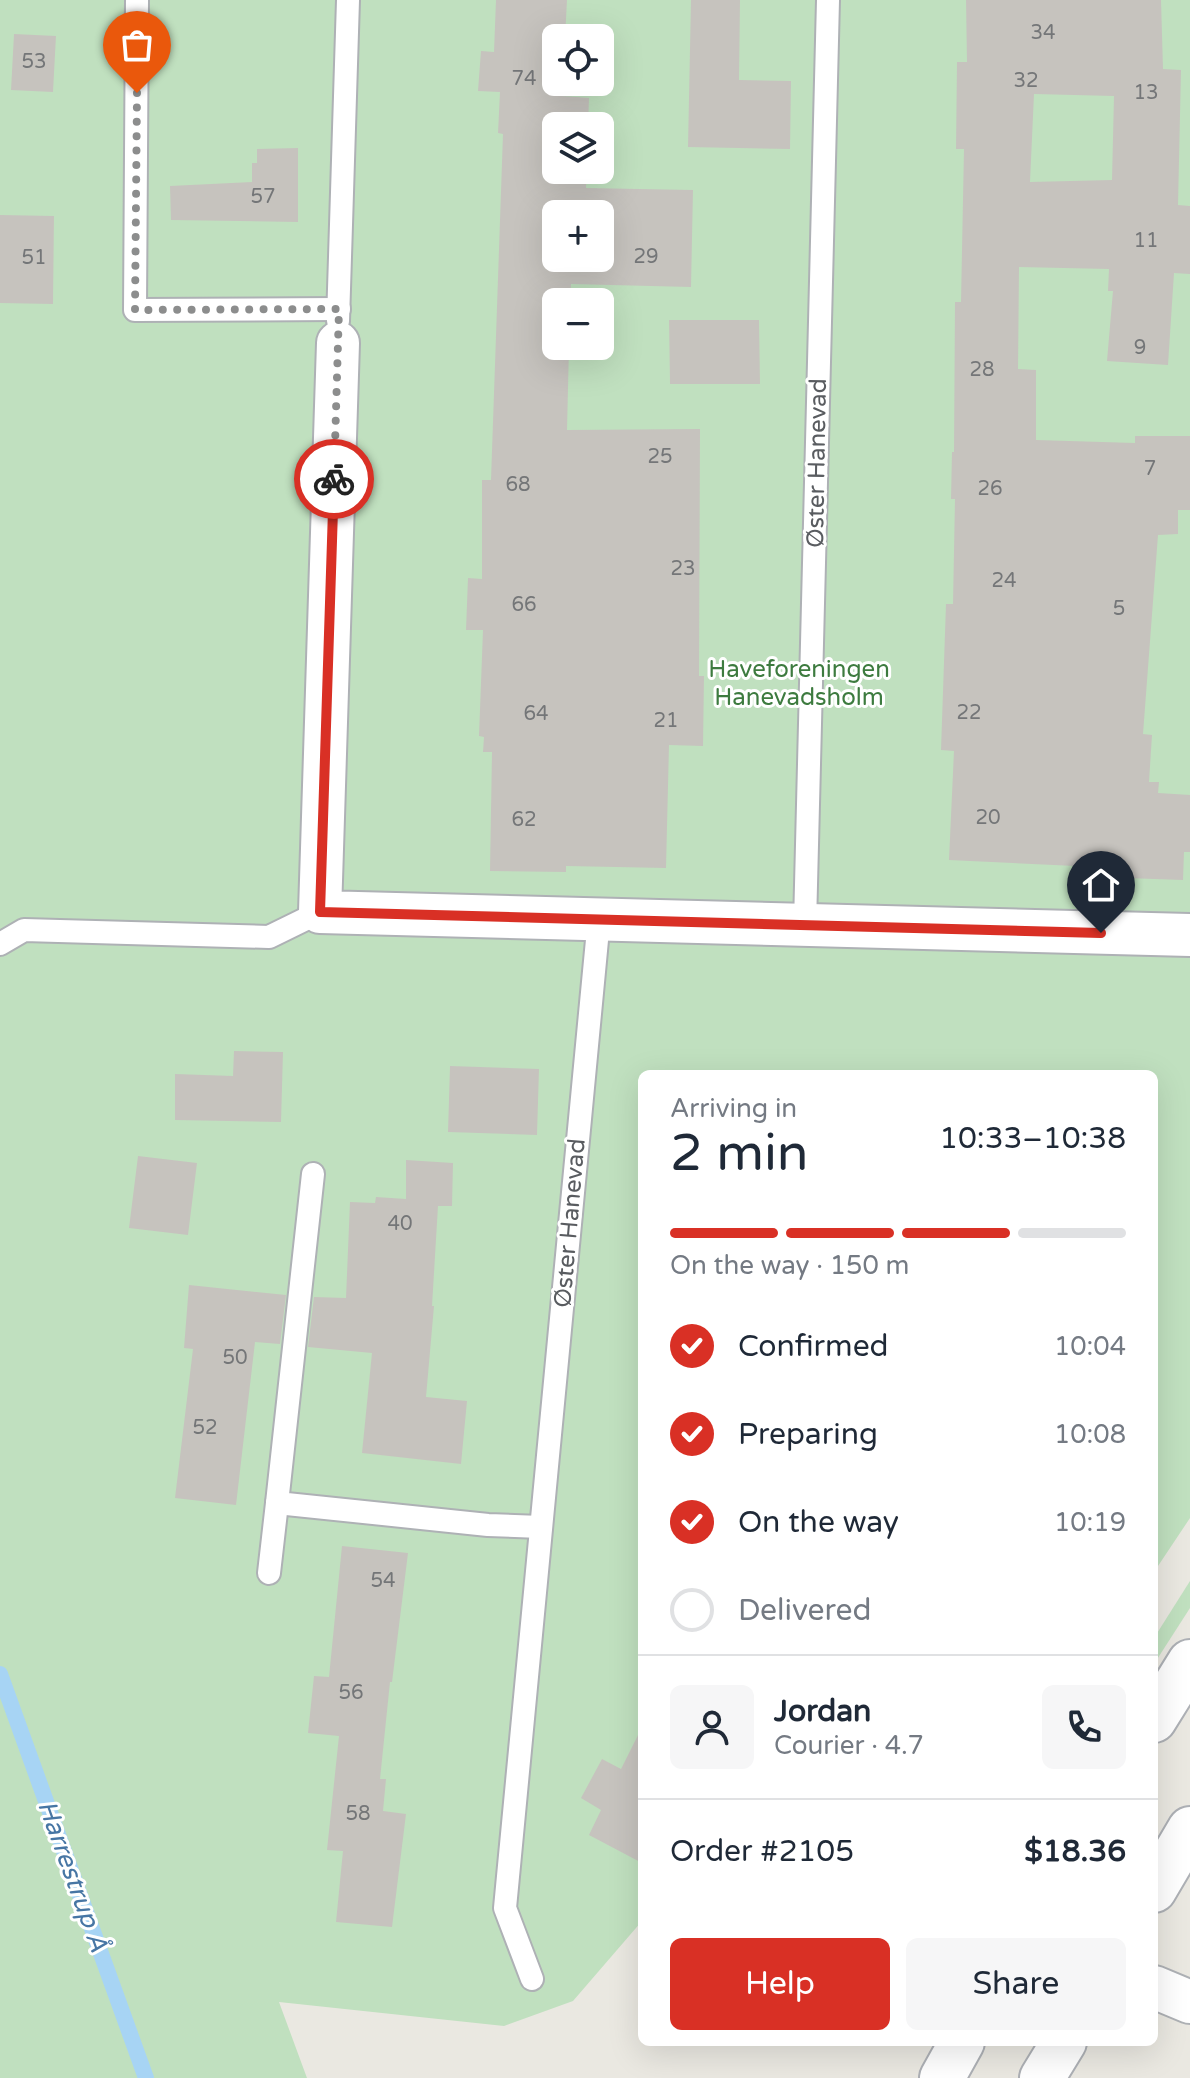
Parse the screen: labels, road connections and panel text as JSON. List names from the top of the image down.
{
  "streets": {
    "lane": ["Øster Hanevad"]
  },
  "water": ["Harrestrup Å"],
  "parks": ["Haveforeningen Hanevadsholm"],
  "house_numbers": [
    "34",
    "53",
    "74",
    "32",
    "13",
    "57",
    "11",
    "29",
    "51",
    "9",
    "28",
    "25",
    "7",
    "68",
    "26",
    "23",
    "24",
    "66",
    "5",
    "22",
    "64",
    "21",
    "20",
    "62",
    "40",
    "50",
    "52",
    "54",
    "56",
    "58"
  ],
  "page": {
    "map_buttons": ["+", "−"],
    "heading": ["2 min", "Arriving in", "10:33–10:38"],
    "panel": [
      "Jordan",
      "Courier · 4.7",
      "Order #2105",
      "$18.36"
    ],
    "bar": "On the way · 150 m",
    "list": [
      ["Confirmed", "10:04"],
      ["Preparing", "10:08"],
      ["On the way", "10:19"],
      "Delivered"
    ],
    "buttons": ["Help", "Share"]
  }
}
